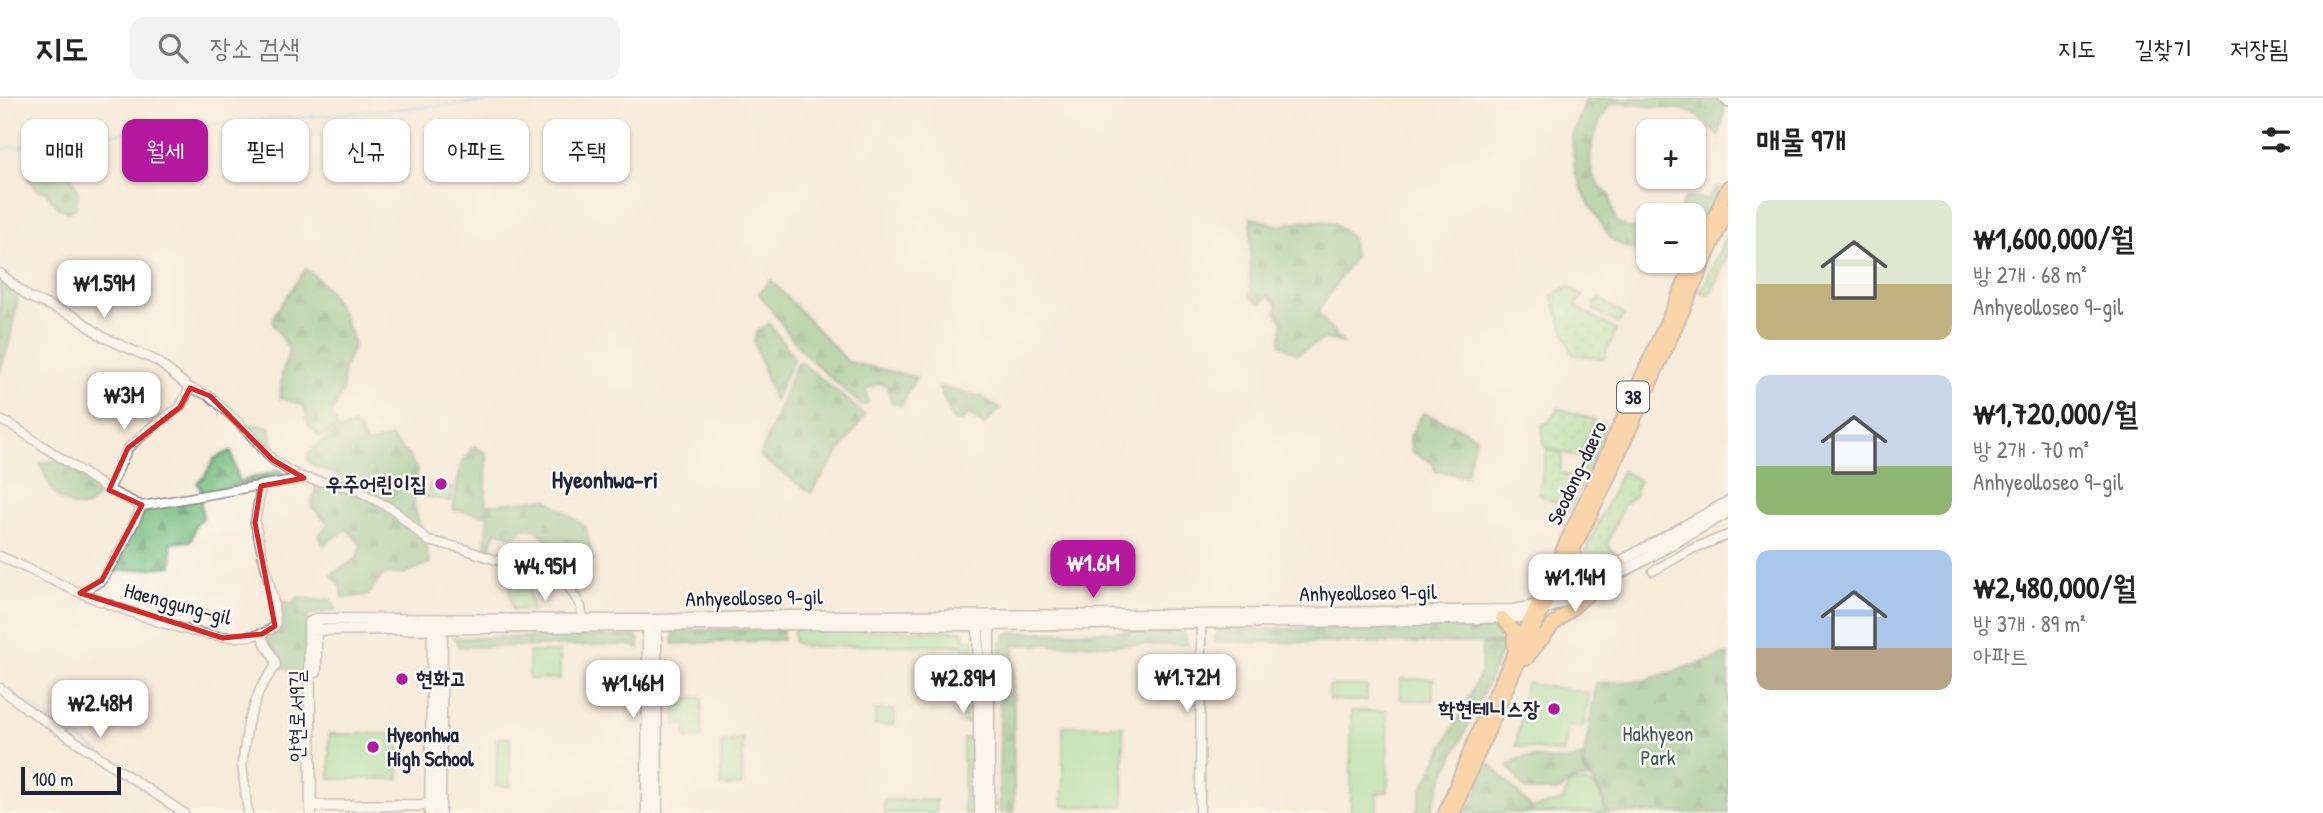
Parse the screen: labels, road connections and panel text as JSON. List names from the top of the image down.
{
  "streets": {
    "main road": ["38", "Seodong-daero"],
    "street": ["Anhyeolloseo 9-gil", "Haenggung-gil", "안현로서9길"]
  },
  "crossings": [
    ["Seodong-daero", "Anhyeolloseo 9-gil"],
    ["Anhyeolloseo 9-gil", "안현로서9길"]
  ],
  "districts": ["Hyeonhwa-ri"],
  "parks": ["Hakhyeon Park"],
  "places": [
    "우주어린이집",
    "현화고",
    "학현테니스장",
    "Hyeonhwa High School"
  ],
  "scale_bar": "100 m",
  "page": {
    "header": "지도",
    "search": "장소 검색",
    "nav": ["지도", "길찾기", "저장됨"],
    "heading": "매물 9개",
    "map_buttons": ["+", "−"],
    "chip": [
      "매매",
      "월세",
      "필터",
      "신규",
      "아파트",
      "주택"
    ],
    "list": [
      {
        "name": "₩1,600,000/월",
        "note": "방 2개 · 68 m² · Anhyeolloseo 9-gil"
      },
      {
        "name": "₩1,720,000/월",
        "note": "방 2개 · 70 m² · Anhyeolloseo 9-gil"
      },
      {
        "name": "₩2,480,000/월",
        "note": "방 3개 · 89 m² · 아파트"
      }
    ],
    "price": [
      "₩1.59M",
      "₩3M",
      "₩1.6M",
      "₩4.95M",
      "₩1.14M",
      "₩1.72M",
      "₩2.89M",
      "₩1.46M",
      "₩2.48M"
    ],
    "scale": "100 m"
  }
}
